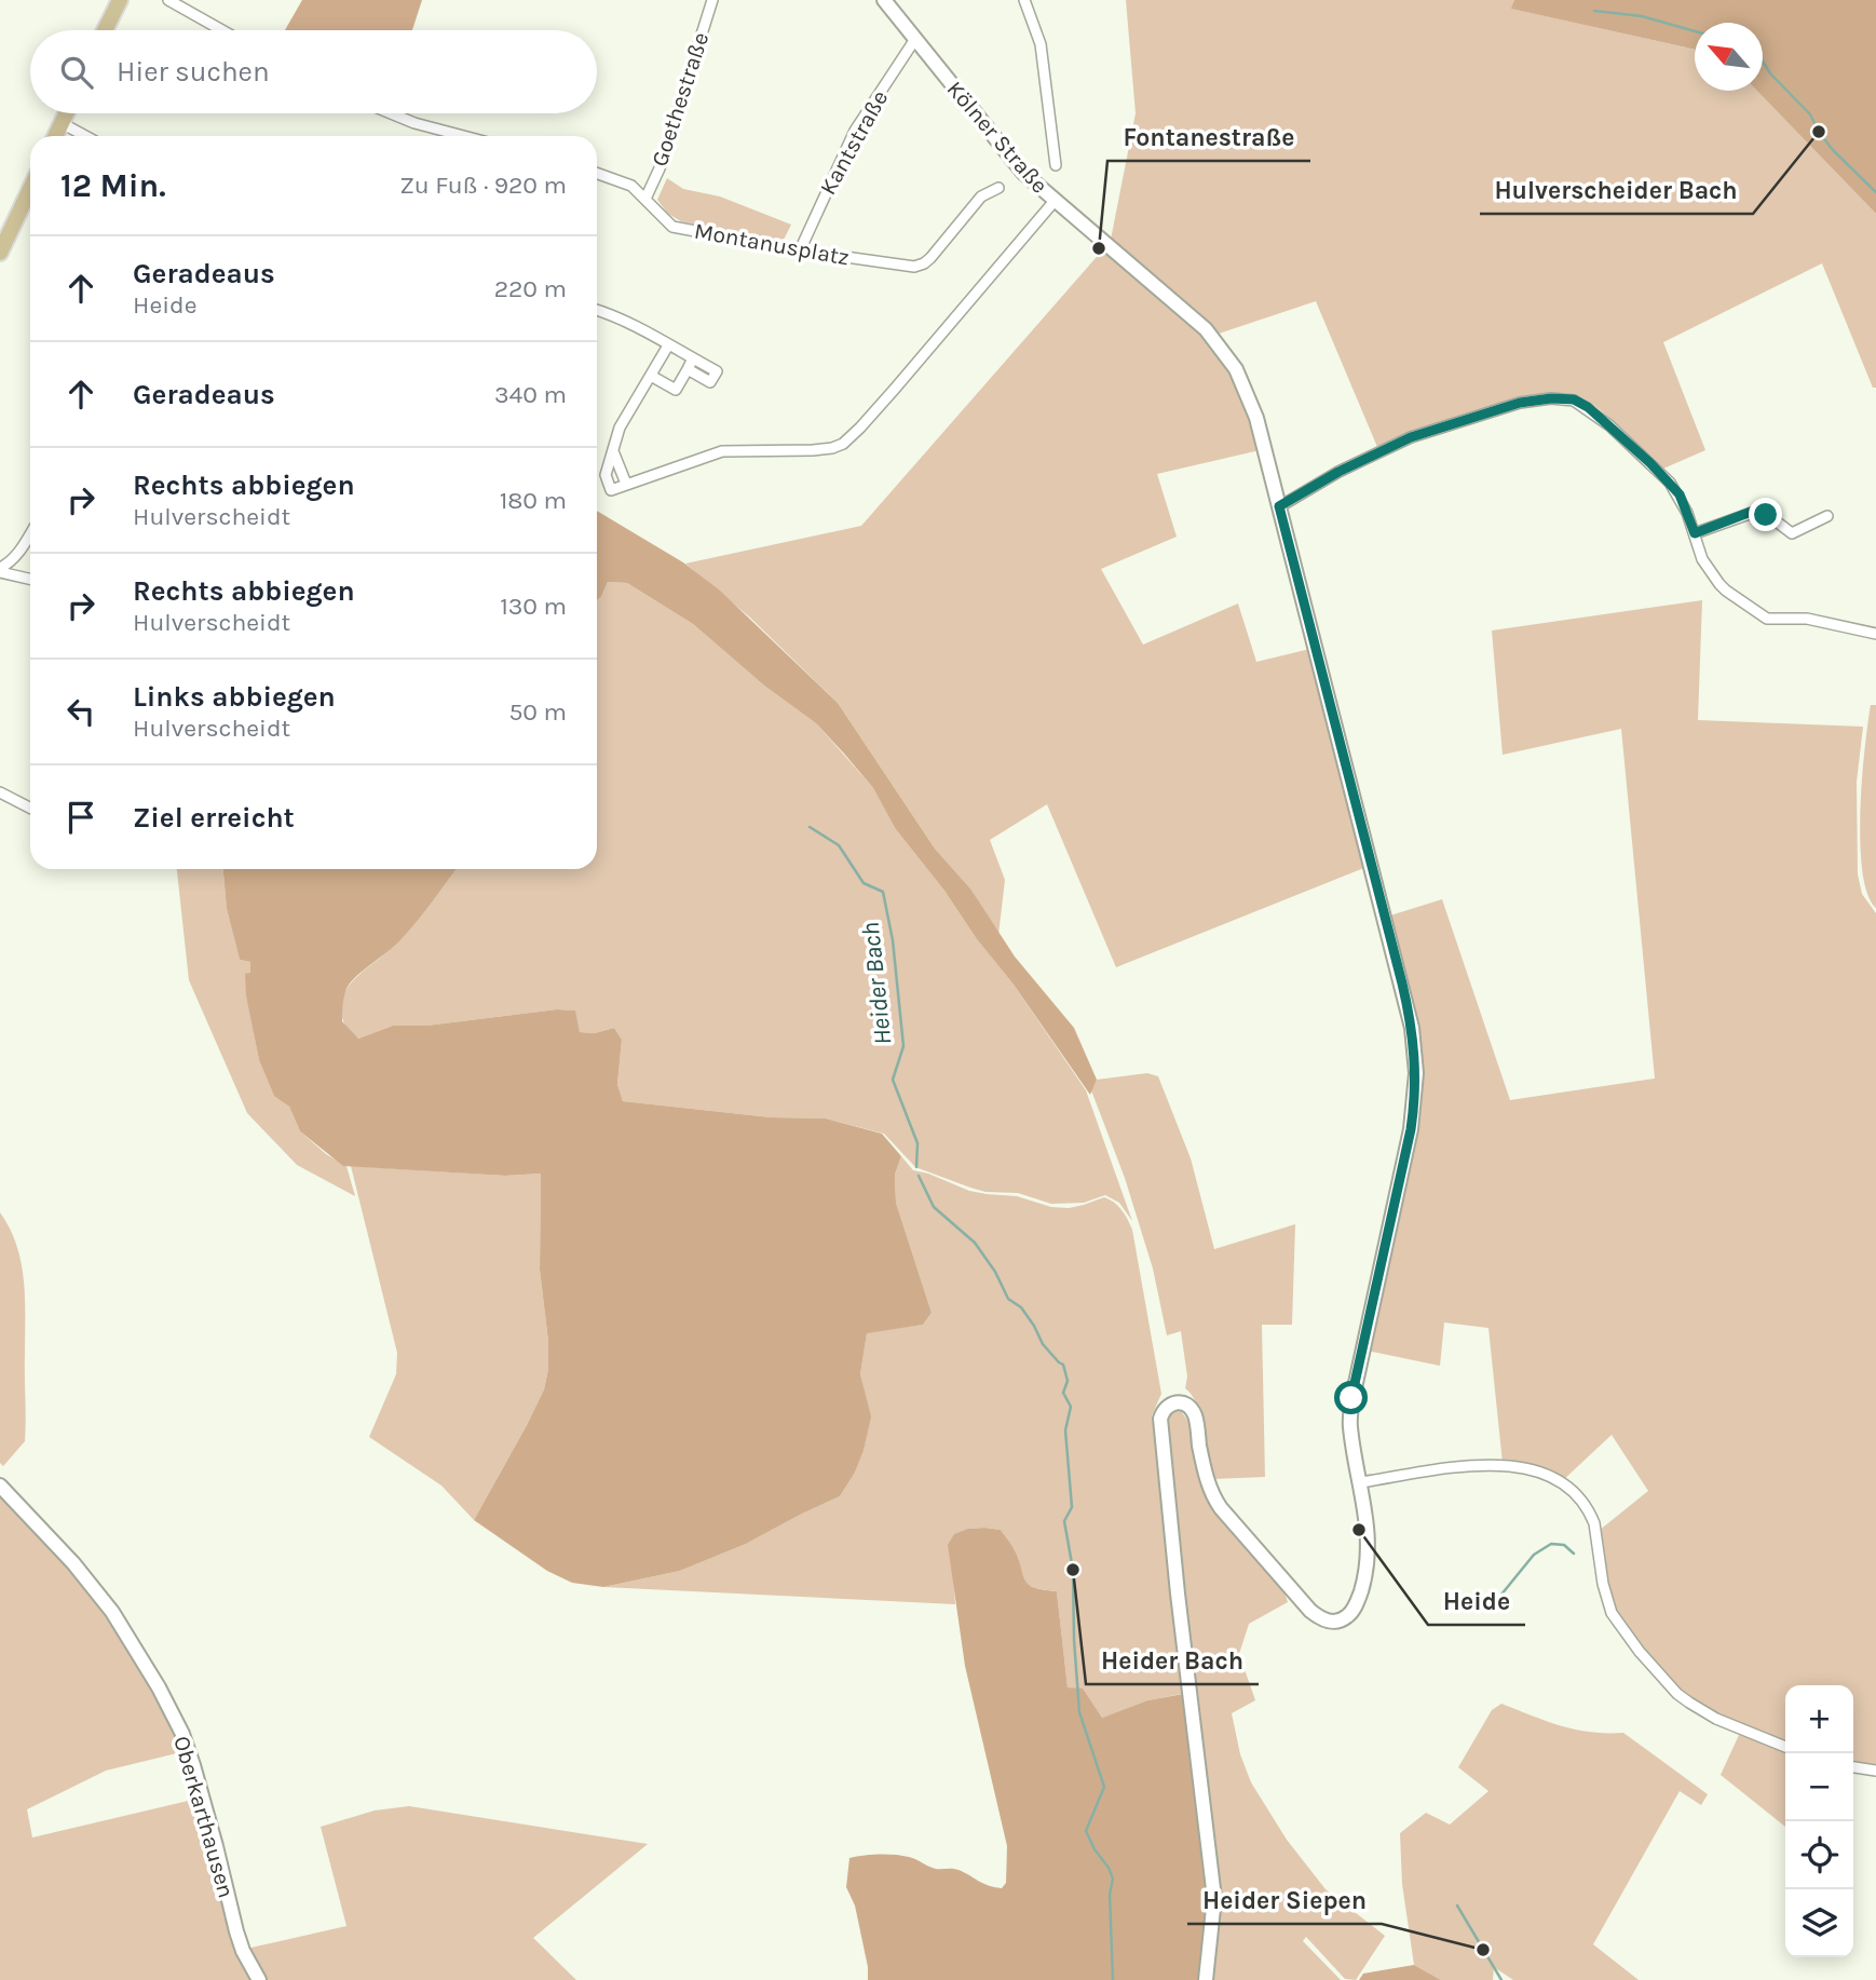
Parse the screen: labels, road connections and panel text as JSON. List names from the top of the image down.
{
  "streets": {
    "main road": ["Kölner Straße", "Oberkarthausen"],
    "street": ["Goethestraße", "Kantstraße", "Montanusplatz"]
  },
  "crossings": [
    ["Goethestraße", "Montanusplatz"],
    ["Kölner Straße", "Kantstraße"],
    ["Kantstraße", "Montanusplatz"]
  ],
  "water": ["Heider Bach"],
  "places": [
    "Hulverscheider Bach",
    "Fontanestraße",
    "Heide",
    "Heider Bach",
    "Heider Siepen"
  ],
  "north": "top left",
  "page": {
    "search": "Hier suchen",
    "heading": ["12 Min.", "Zu Fuß · 920 m"],
    "list": [
      ["Geradeaus", "Heide", "220 m"],
      ["Geradeaus", "340 m"],
      ["Rechts abbiegen", "Hulverscheidt", "180 m"],
      ["Rechts abbiegen", "Hulverscheidt", "130 m"],
      ["Links abbiegen", "Hulverscheidt", "50 m"],
      "Ziel erreicht"
    ],
    "map_buttons": ["+", "−"]
  }
}
